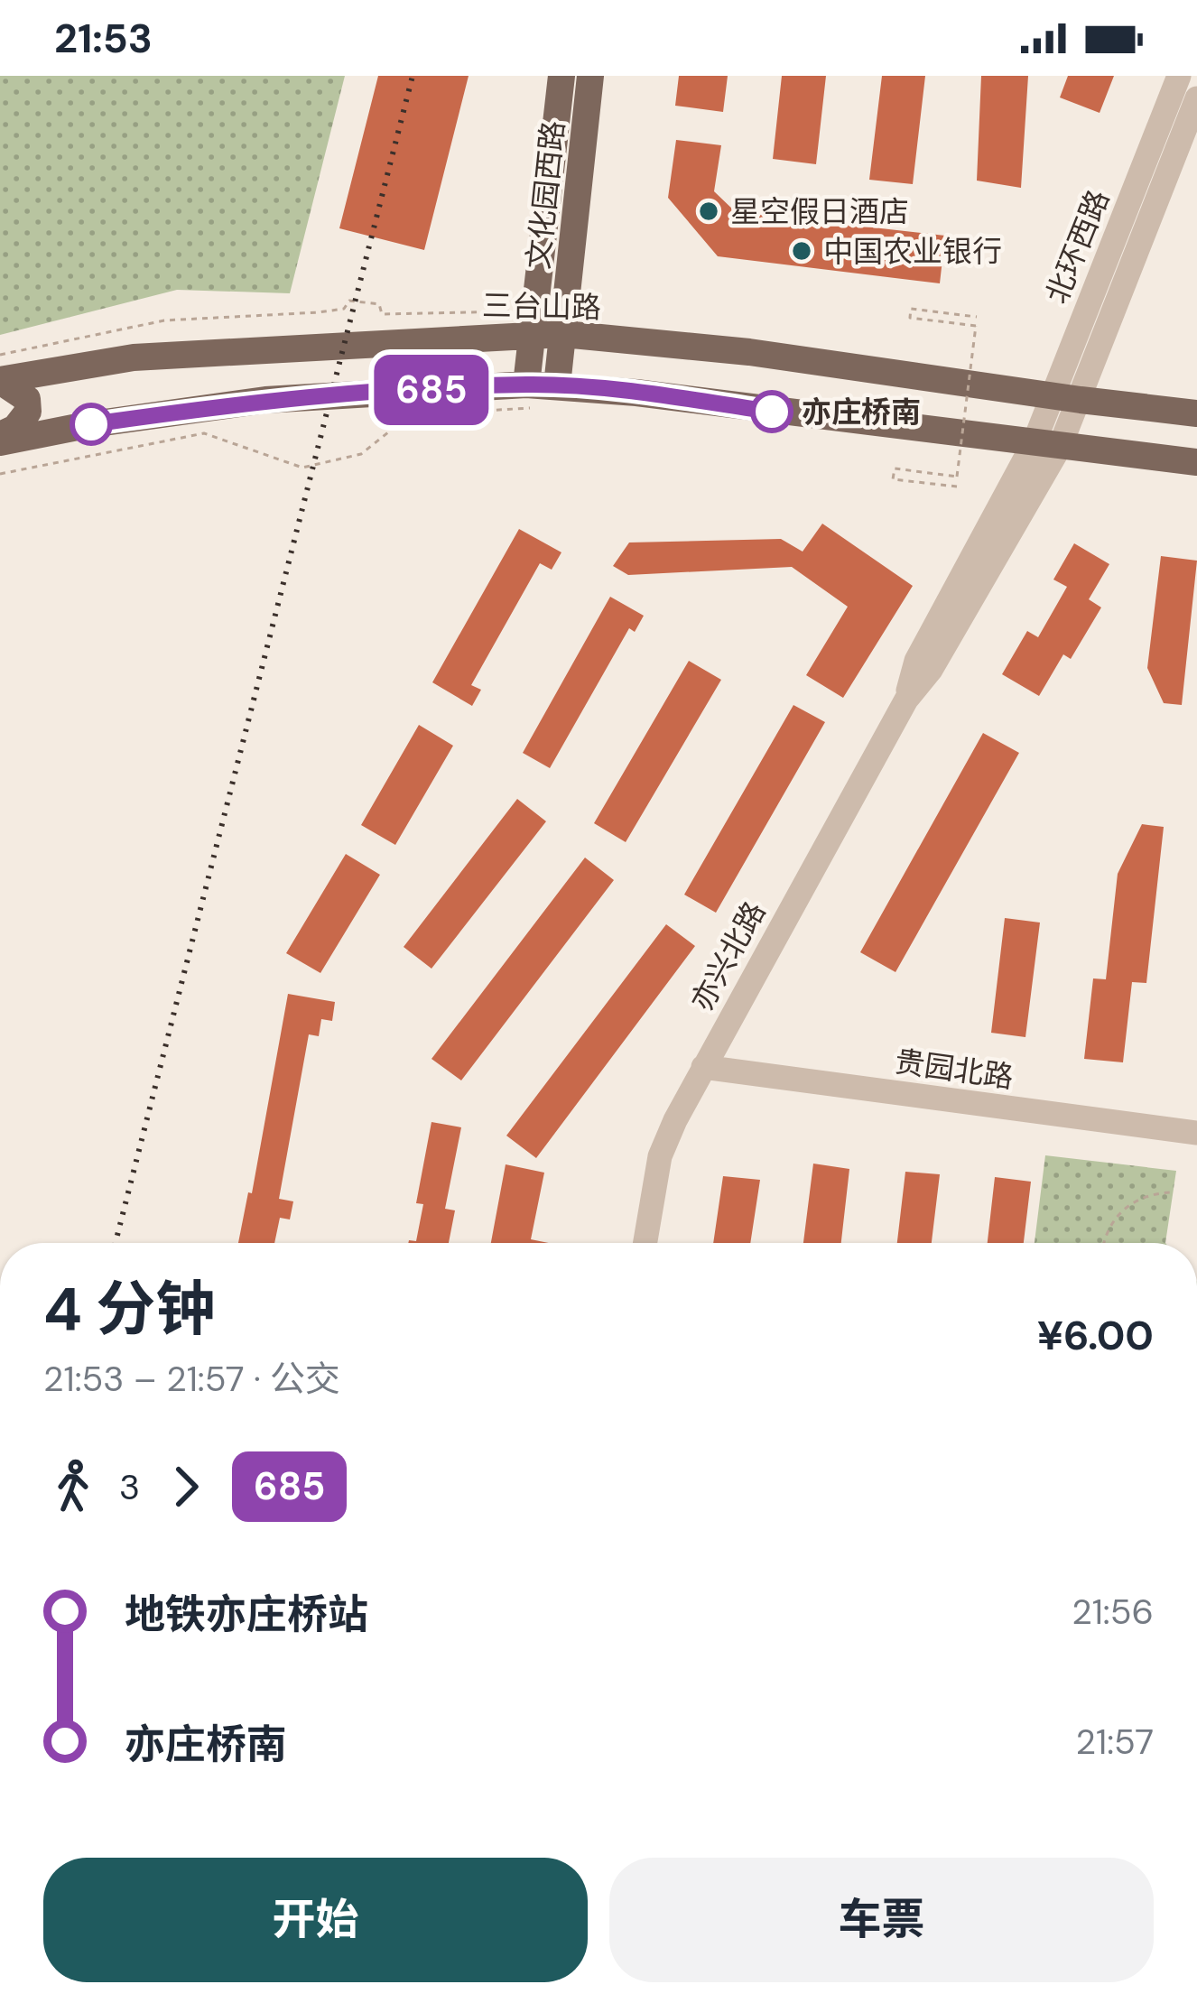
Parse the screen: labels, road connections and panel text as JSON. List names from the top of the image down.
{
  "streets": {
    "main road": ["文化园西路", "三台山路"],
    "street": ["北环西路", "亦兴北路", "贵园北路"]
  },
  "crossings": [
    ["文化园西路", "三台山路"],
    ["北环西路", "三台山路"],
    ["北环西路", "亦兴北路"],
    ["亦兴北路", "贵园北路"]
  ],
  "places": ["星空假日酒店", "中国农业银行", "亦庄桥南"],
  "lines": ["bus line 685"],
  "page": {
    "status": "21:53",
    "on_map": "685",
    "heading": ["4 分钟", "21:53 – 21:57 · 公交", "¥6.00"],
    "legs": ["3", "685"],
    "list": [
      {
        "name": "地铁亦庄桥站",
        "value": "21:56"
      },
      {
        "name": "亦庄桥南",
        "value": "21:57"
      }
    ],
    "buttons": ["开始", "车票"]
  }
}
